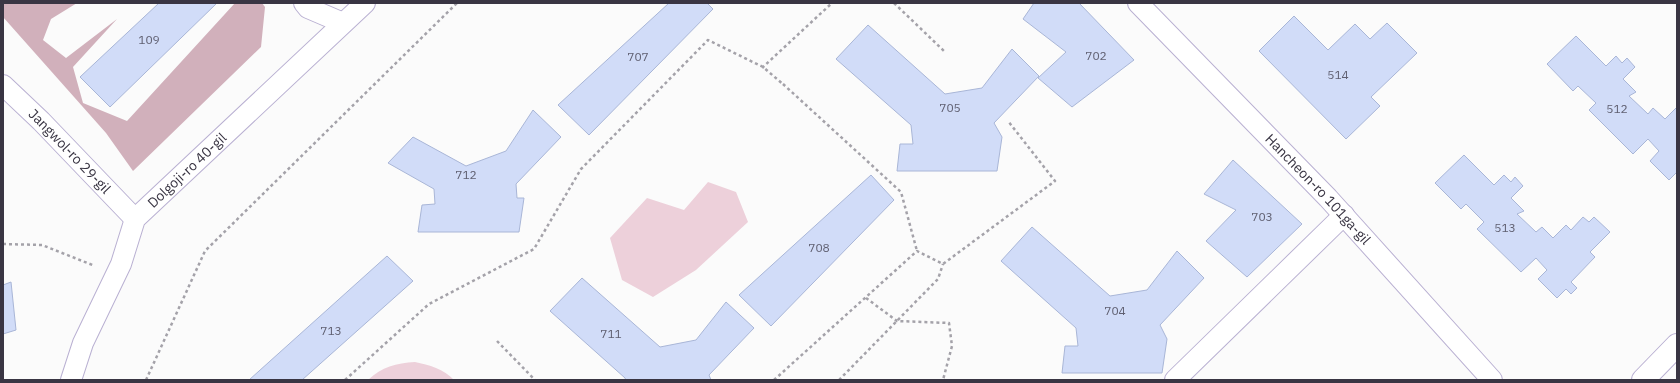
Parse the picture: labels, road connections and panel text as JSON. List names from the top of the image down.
{
  "streets": {
    "street": ["Jangwol-ro 29-gil", "Dolgoji-ro 40-gil", "Hancheon-ro 101ga-gil"]
  },
  "crossings": [
    ["Jangwol-ro 29-gil", "Dolgoji-ro 40-gil"]
  ],
  "house_numbers": [
    "109",
    "702",
    "707",
    "514",
    "705",
    "512",
    "712",
    "703",
    "513",
    "708",
    "704",
    "713",
    "711"
  ]
}
